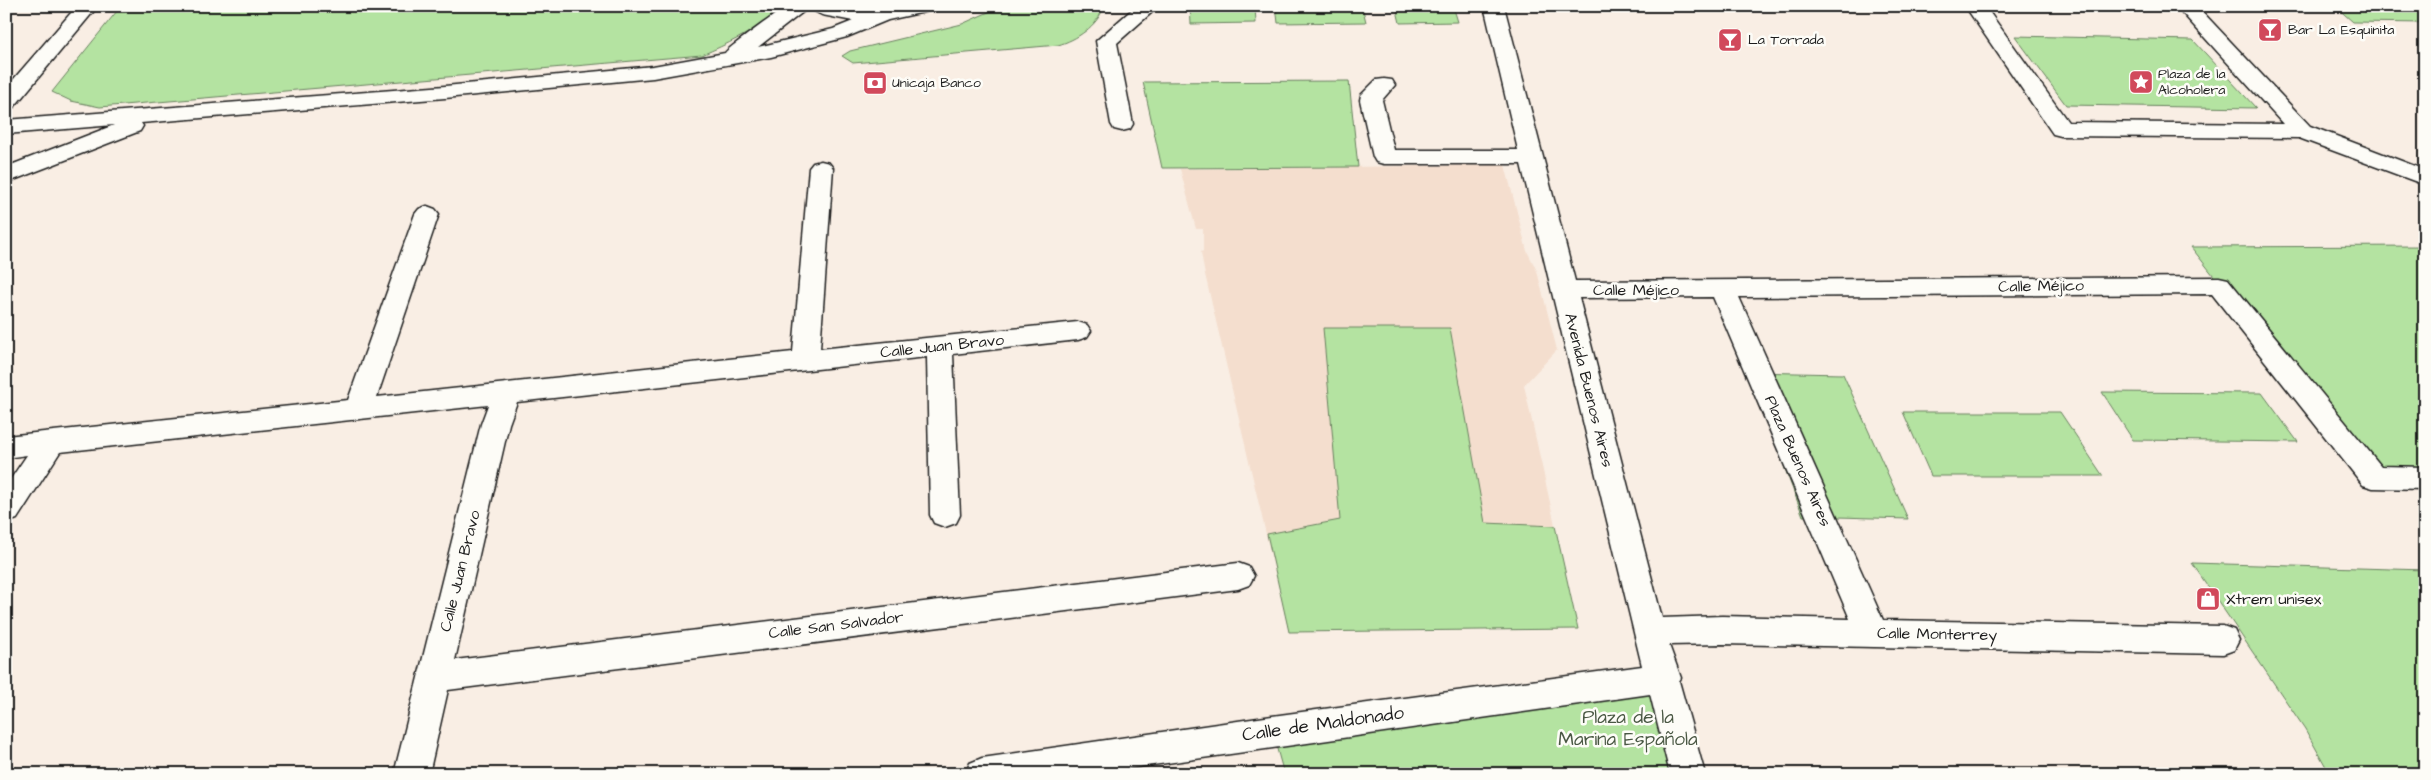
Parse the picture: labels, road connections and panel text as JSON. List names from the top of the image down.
{
  "streets": {
    "street": [
      "Calle Méjico",
      "Calle Juan Bravo",
      "Avenida Buenos Aires",
      "Plaza Buenos Aires",
      "Calle San Salvador",
      "Calle Monterrey",
      "Calle de Maldonado"
    ]
  },
  "crossings": [
    ["Calle Méjico", "Avenida Buenos Aires"],
    ["Calle Méjico", "Plaza Buenos Aires"],
    ["Calle Juan Bravo", "Calle San Salvador"],
    ["Avenida Buenos Aires", "Calle Monterrey"],
    ["Avenida Buenos Aires", "Calle de Maldonado"],
    ["Plaza Buenos Aires", "Calle Monterrey"]
  ],
  "parks": ["Plaza de la Marina Española"],
  "places": {
    "bar": ["Bar La Esquinita", "La Torrada"],
    "place": ["Plaza de la Alcoholera"],
    "bank": ["Unicaja Banco"],
    "shop": ["Xtrem unisex"]
  }
}
